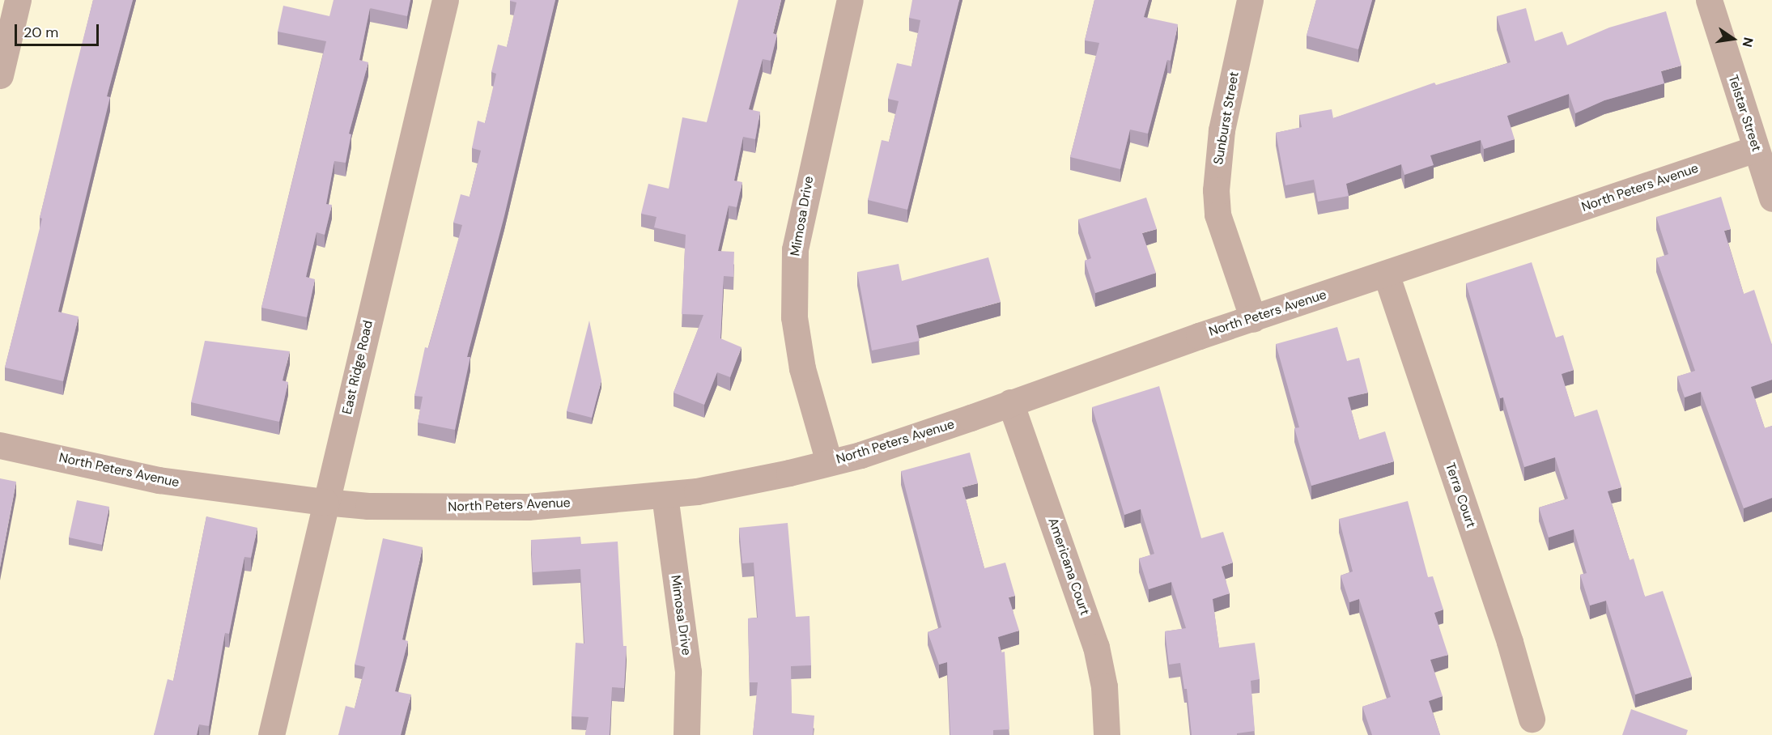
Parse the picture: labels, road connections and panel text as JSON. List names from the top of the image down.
{
  "streets": {
    "street": [
      "Telstar Street",
      "Sunburst Street",
      "North Peters Avenue",
      "Mimosa Drive",
      "East Ridge Road",
      "Terra Court",
      "Americana Court"
    ]
  },
  "crossings": [
    ["Telstar Street", "North Peters Avenue"],
    ["Sunburst Street", "North Peters Avenue"],
    ["North Peters Avenue", "Mimosa Drive"],
    ["North Peters Avenue", "East Ridge Road"],
    ["North Peters Avenue", "Terra Court"],
    ["North Peters Avenue", "Americana Court"]
  ],
  "scale_bar": "20 m",
  "north": "right"
}
